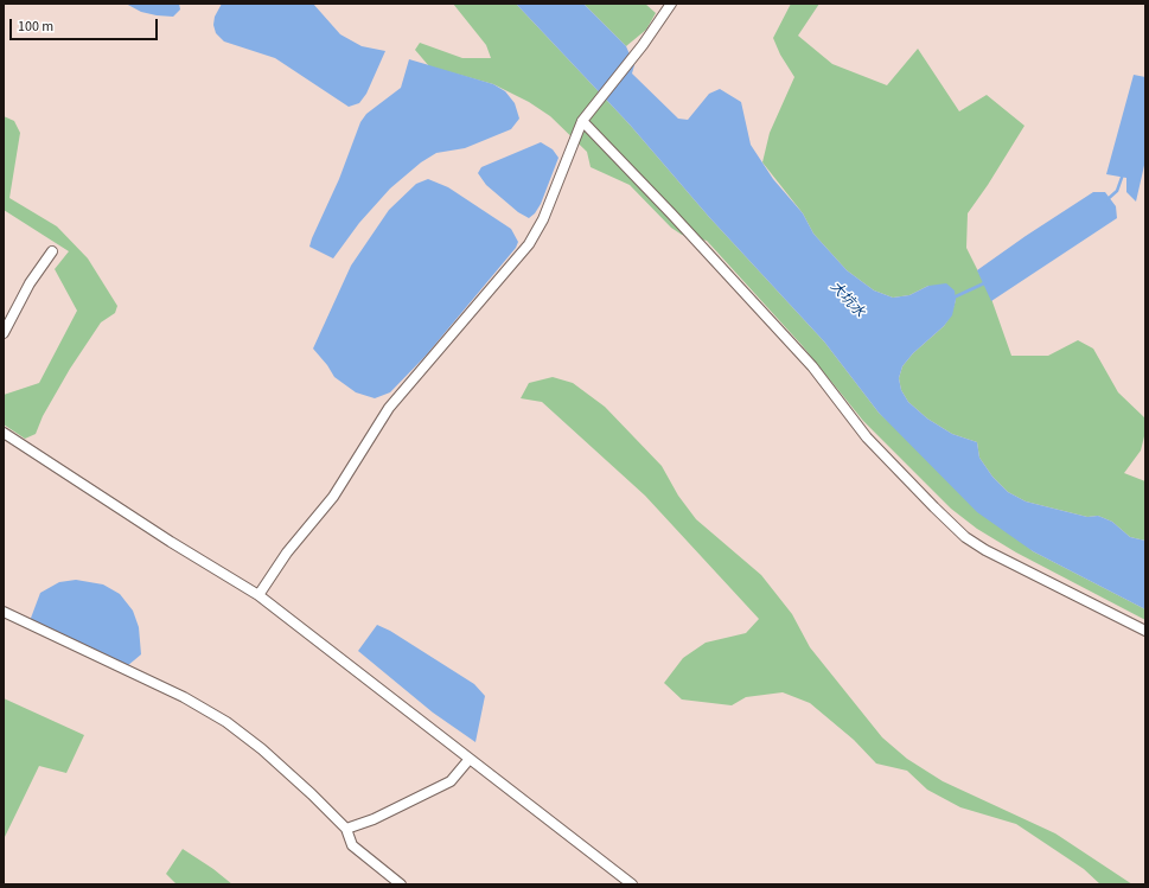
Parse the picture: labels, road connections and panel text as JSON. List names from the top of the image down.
{
  "water": ["大坑水"],
  "scale_bar": "100 m"
}
